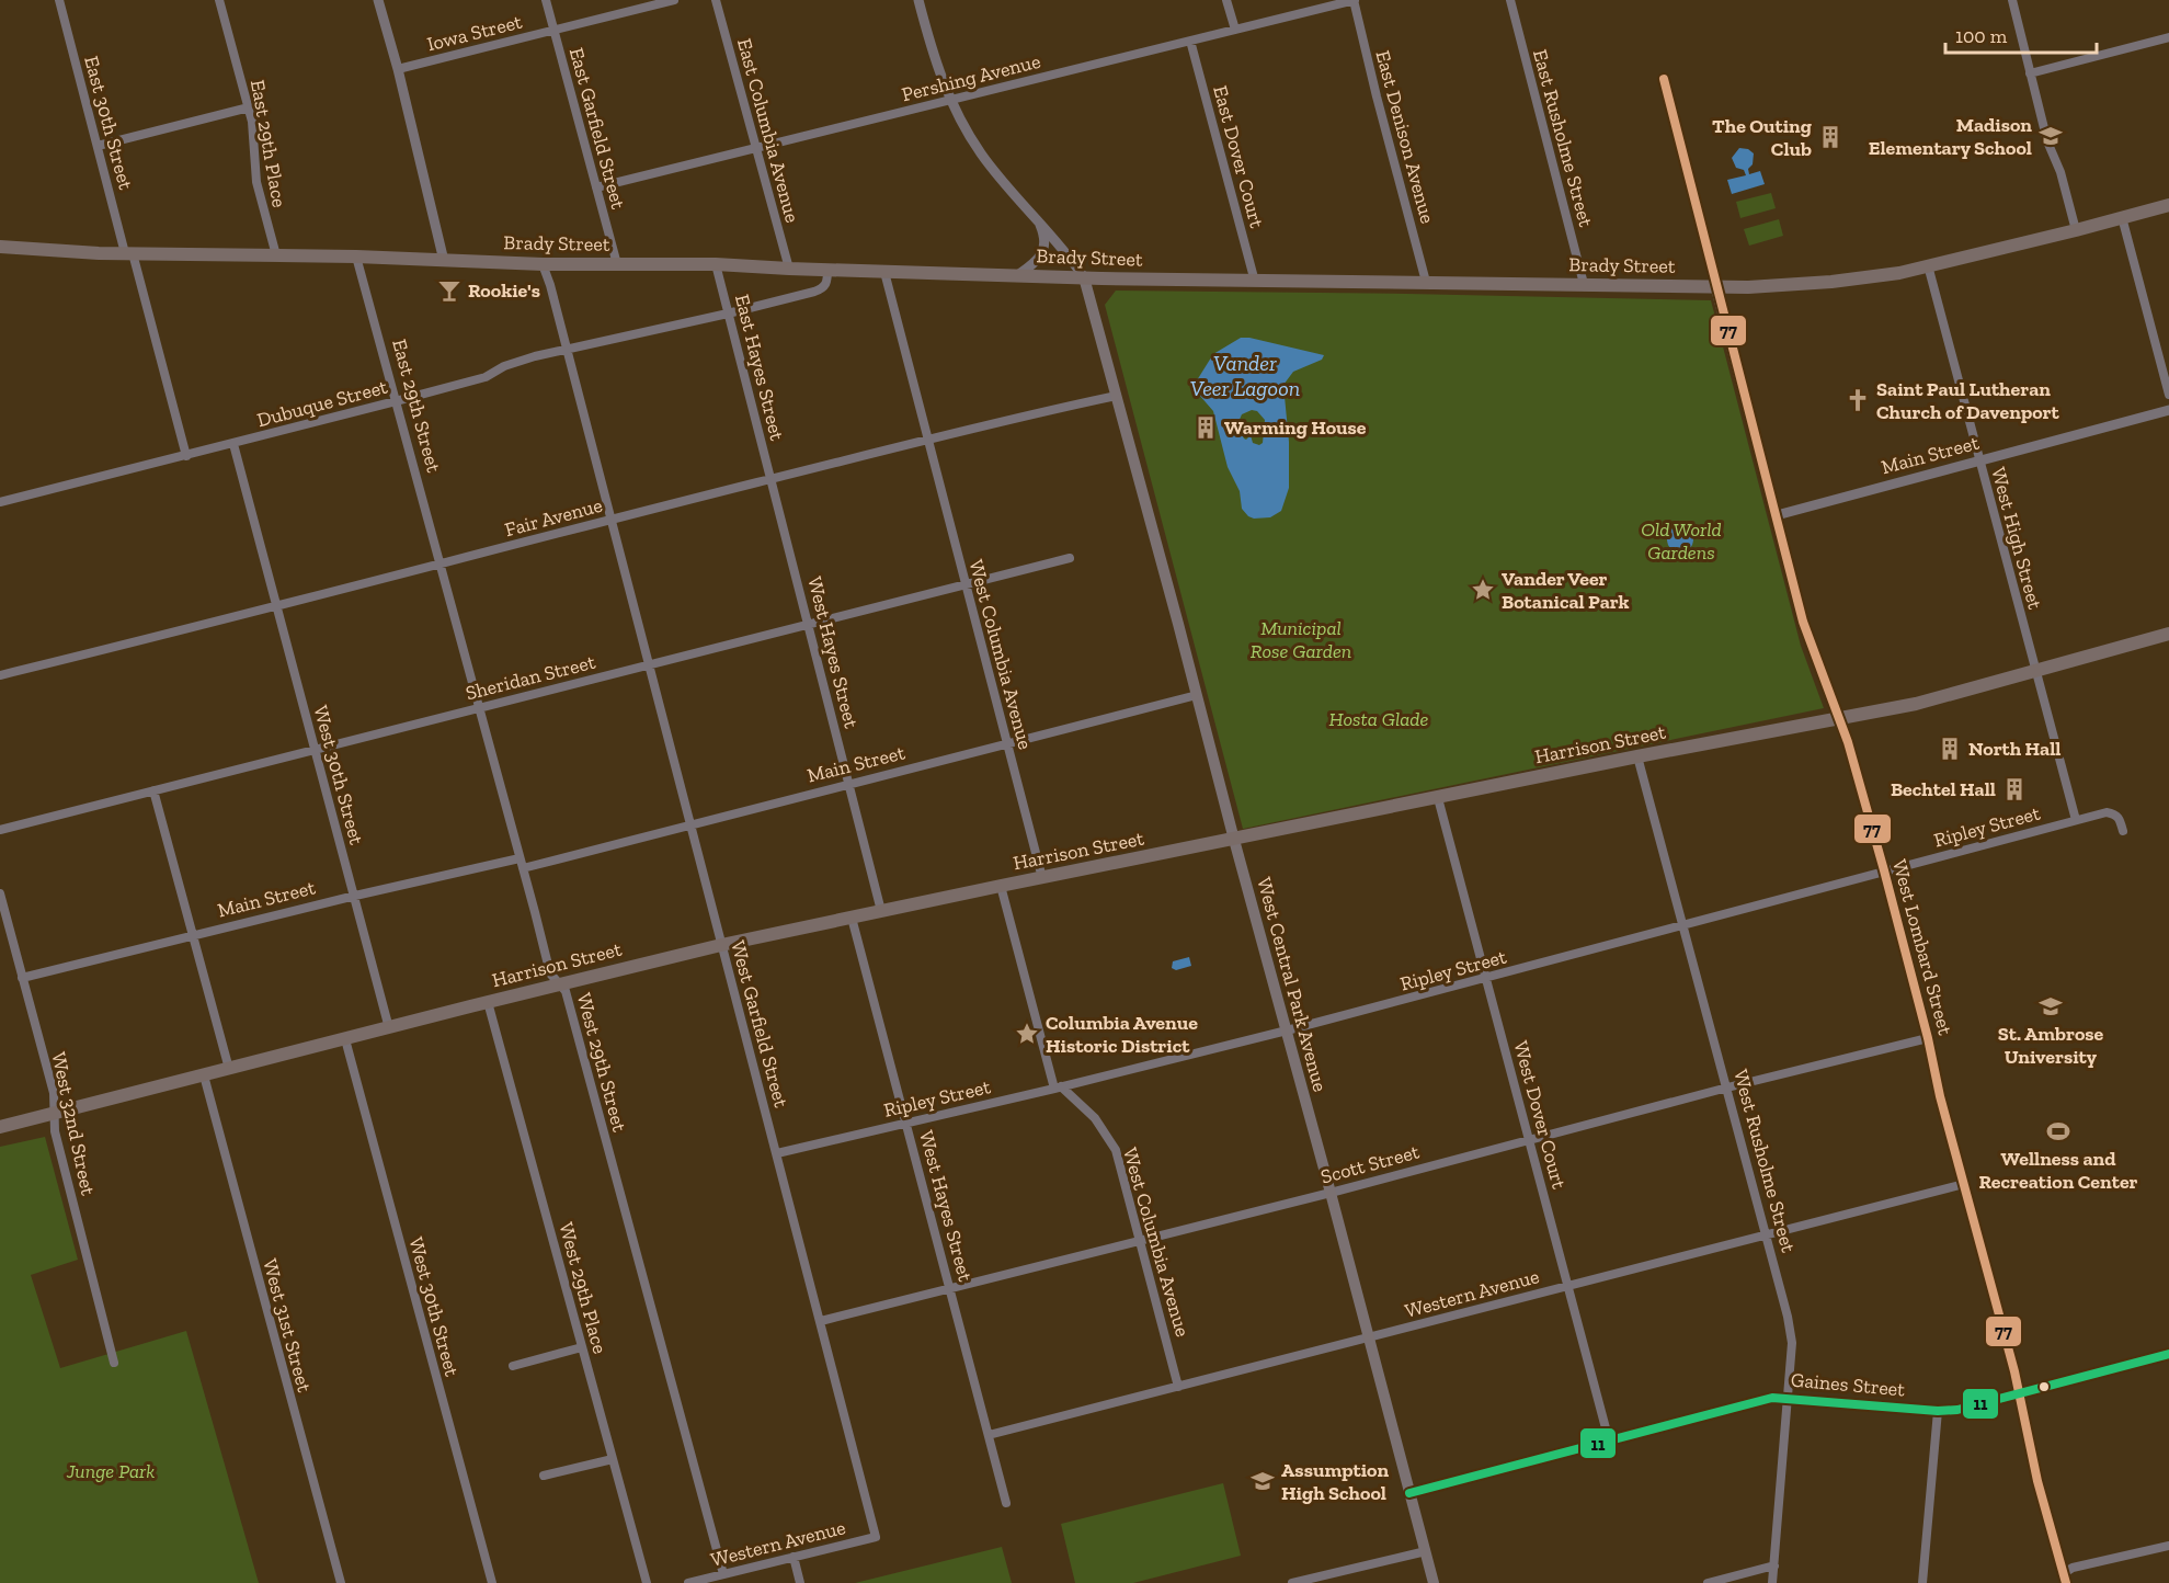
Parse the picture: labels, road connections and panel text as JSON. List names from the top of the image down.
{
  "streets": {
    "highway": ["Brady Street", "Harrison Street"],
    "main road": ["West Central Park Avenue"],
    "street": [
      "Iowa Street",
      "Pershing Avenue",
      "East 30th Street",
      "East Garfield Street",
      "East Columbia Avenue",
      "East Denison Avenue",
      "East Rusholme Street",
      "East 29th Place",
      "East Dover Court",
      "East Hayes Street",
      "Dubuque Street",
      "East 29th Street",
      "Main Street",
      "Fair Avenue",
      "West High Street",
      "West Hayes Street",
      "West Columbia Avenue",
      "Sheridan Street",
      "West 30th Street",
      "Ripley Street",
      "West Lombard Street",
      "West Garfield Street",
      "West 29th Street",
      "West Dover Court",
      "West 32nd Street",
      "West Rusholme Street",
      "Scott Street",
      "West 29th Place",
      "Western Avenue",
      "West 31st Street",
      "Gaines Street"
    ]
  },
  "crossings": [
    ["Iowa Street", "East Garfield Street"],
    ["Pershing Avenue", "East Garfield Street"],
    ["Pershing Avenue", "East Columbia Avenue"],
    ["Pershing Avenue", "East Denison Avenue"],
    ["Pershing Avenue", "East Dover Court"],
    ["East 30th Street", "Brady Street"],
    ["East 30th Street", "Dubuque Street"],
    ["East Garfield Street", "Brady Street"],
    ["East Columbia Avenue", "Brady Street"],
    ["East Denison Avenue", "Brady Street"],
    ["East Rusholme Street", "Brady Street"],
    ["East 29th Place", "Brady Street"],
    ["East Dover Court", "Brady Street"],
    ["Brady Street", "East Hayes Street"],
    ["Brady Street", "Dubuque Street"],
    ["Brady Street", "East 29th Street"],
    ["Brady Street", "West High Street"],
    ["Brady Street", "West Lombard Street"],
    ["Brady Street", "West Central Park Avenue"],
    ["East Hayes Street", "Dubuque Street"],
    ["East Hayes Street", "Fair Avenue"],
    ["East Hayes Street", "West Hayes Street"],
    ["Dubuque Street", "East 29th Street"],
    ["East 29th Street", "Fair Avenue"],
    ["East 29th Street", "West 29th Street"],
    ["Main Street", "West High Street"],
    ["Main Street", "West Hayes Street"],
    ["Main Street", "West Columbia Avenue"],
    ["Main Street", "West 30th Street"],
    ["Main Street", "West Lombard Street"],
    ["Main Street", "West Central Park Avenue"],
    ["Main Street", "West Garfield Street"],
    ["Main Street", "West 29th Street"],
    ["Main Street", "West 32nd Street"],
    ["Fair Avenue", "West Hayes Street"],
    ["Fair Avenue", "West Columbia Avenue"],
    ["Fair Avenue", "West 30th Street"],
    ["Fair Avenue", "West Central Park Avenue"],
    ["Fair Avenue", "West Garfield Street"],
    ["Fair Avenue", "West 29th Street"],
    ["West High Street", "Harrison Street"],
    ["West High Street", "Ripley Street"],
    ["West Hayes Street", "Sheridan Street"],
    ["West Hayes Street", "Harrison Street"],
    ["West Hayes Street", "Ripley Street"],
    ["West Hayes Street", "Scott Street"],
    ["West Hayes Street", "Western Avenue"],
    ["West Columbia Avenue", "Sheridan Street"],
    ["West Columbia Avenue", "Harrison Street"],
    ["West Columbia Avenue", "Ripley Street"],
    ["West Columbia Avenue", "Scott Street"],
    ["West Columbia Avenue", "Western Avenue"],
    ["Sheridan Street", "West 30th Street"],
    ["Sheridan Street", "West Garfield Street"],
    ["Sheridan Street", "West 29th Street"],
    ["Harrison Street", "West 30th Street"],
    ["Harrison Street", "West Lombard Street"],
    ["Harrison Street", "West Central Park Avenue"],
    ["Harrison Street", "West Garfield Street"],
    ["Harrison Street", "West 29th Street"],
    ["Harrison Street", "West Dover Court"],
    ["Harrison Street", "West 32nd Street"],
    ["Harrison Street", "West Rusholme Street"],
    ["Harrison Street", "West 29th Place"],
    ["Harrison Street", "West 31st Street"],
    ["Ripley Street", "West Lombard Street"],
    ["Ripley Street", "West Central Park Avenue"],
    ["Ripley Street", "West Garfield Street"],
    ["Ripley Street", "West Dover Court"],
    ["Ripley Street", "West Rusholme Street"],
    ["West Lombard Street", "Scott Street"],
    ["West Lombard Street", "Western Avenue"],
    ["West Lombard Street", "Gaines Street"],
    ["West Central Park Avenue", "Scott Street"],
    ["West Central Park Avenue", "Western Avenue"],
    ["West Central Park Avenue", "Gaines Street"],
    ["West Garfield Street", "Scott Street"],
    ["West Garfield Street", "Western Avenue"],
    ["West 29th Street", "Western Avenue"],
    ["West Dover Court", "Scott Street"],
    ["West Dover Court", "Western Avenue"],
    ["West Dover Court", "Gaines Street"],
    ["West Rusholme Street", "Scott Street"],
    ["West Rusholme Street", "Western Avenue"],
    ["West Rusholme Street", "Gaines Street"]
  ],
  "water": ["Vander Veer Lagoon"],
  "parks": [
    "Old World Gardens",
    "Municipal Rose Garden",
    "Hosta Glade",
    "Junge Park"
  ],
  "places": {
    "school or university": ["Madison Elementary School", "St. Ambrose University", "Assumption High School"],
    "building": [
      "The Outing Club",
      "Warming House",
      "North Hall",
      "Bechtel Hall"
    ],
    "bar": ["Rookie's"],
    "church": ["Saint Paul Lutheran Church of Davenport"],
    "place": ["Vander Veer Botanical Park", "Columbia Avenue Historic District"],
    "sports": ["Wellness and Recreation Center"]
  },
  "lines": ["transit line 77", "transit line 11"],
  "scale_bar": "100 m"
}
